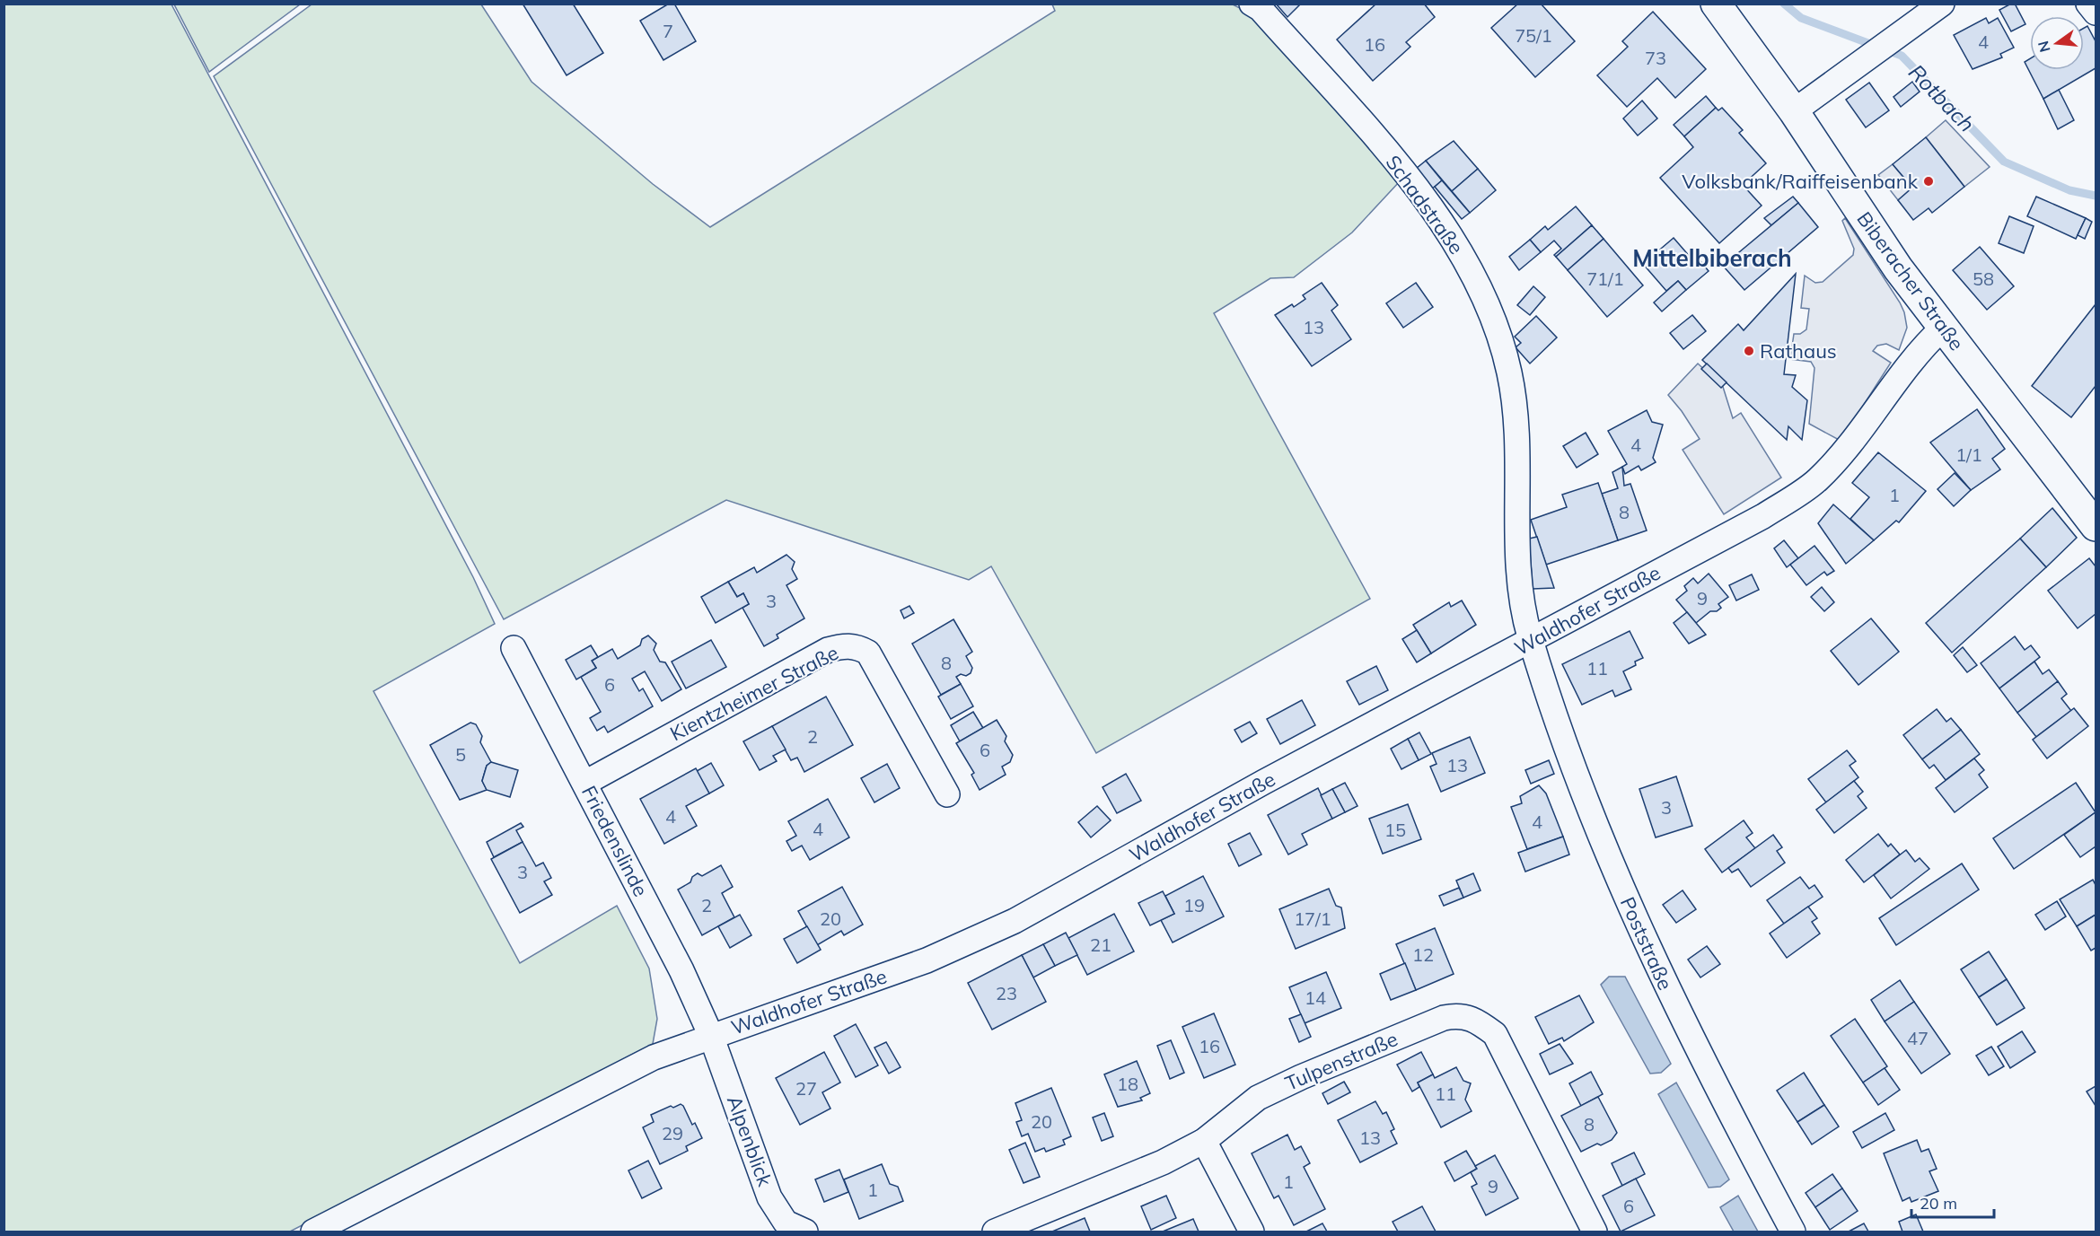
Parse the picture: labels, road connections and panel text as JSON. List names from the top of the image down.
{
  "streets": {
    "street": [
      "Schadstraße",
      "Biberacher Straße",
      "Waldhofer Straße",
      "Kientzheimer Straße",
      "Friedenslinde",
      "Poststraße",
      "Tulpenstraße",
      "Alpenblick"
    ]
  },
  "crossings": [
    ["Schadstraße", "Waldhofer Straße"],
    ["Schadstraße", "Poststraße"],
    ["Biberacher Straße", "Waldhofer Straße"],
    ["Waldhofer Straße", "Friedenslinde"],
    ["Waldhofer Straße", "Poststraße"],
    ["Waldhofer Straße", "Alpenblick"],
    ["Kientzheimer Straße", "Friedenslinde"],
    ["Friedenslinde", "Alpenblick"]
  ],
  "districts": ["Mittelbiberach"],
  "water": ["Rotbach"],
  "places": ["Volksbank/Raiffeisenbank", "Rathaus"],
  "house_numbers": [
    "7",
    "75/1",
    "4",
    "16",
    "73",
    "71/1",
    "58",
    "13",
    "4",
    "1/1",
    "1",
    "8",
    "9",
    "3",
    "8",
    "11",
    "6",
    "2",
    "6",
    "5",
    "13",
    "3",
    "4",
    "4",
    "4",
    "15",
    "3",
    "2",
    "19",
    "20",
    "17/1",
    "21",
    "12",
    "23",
    "14",
    "47",
    "16",
    "18",
    "27",
    "11",
    "20",
    "8",
    "29",
    "13",
    "1",
    "9",
    "1",
    "6"
  ],
  "scale_bar": "20 m",
  "north": "left"
}
